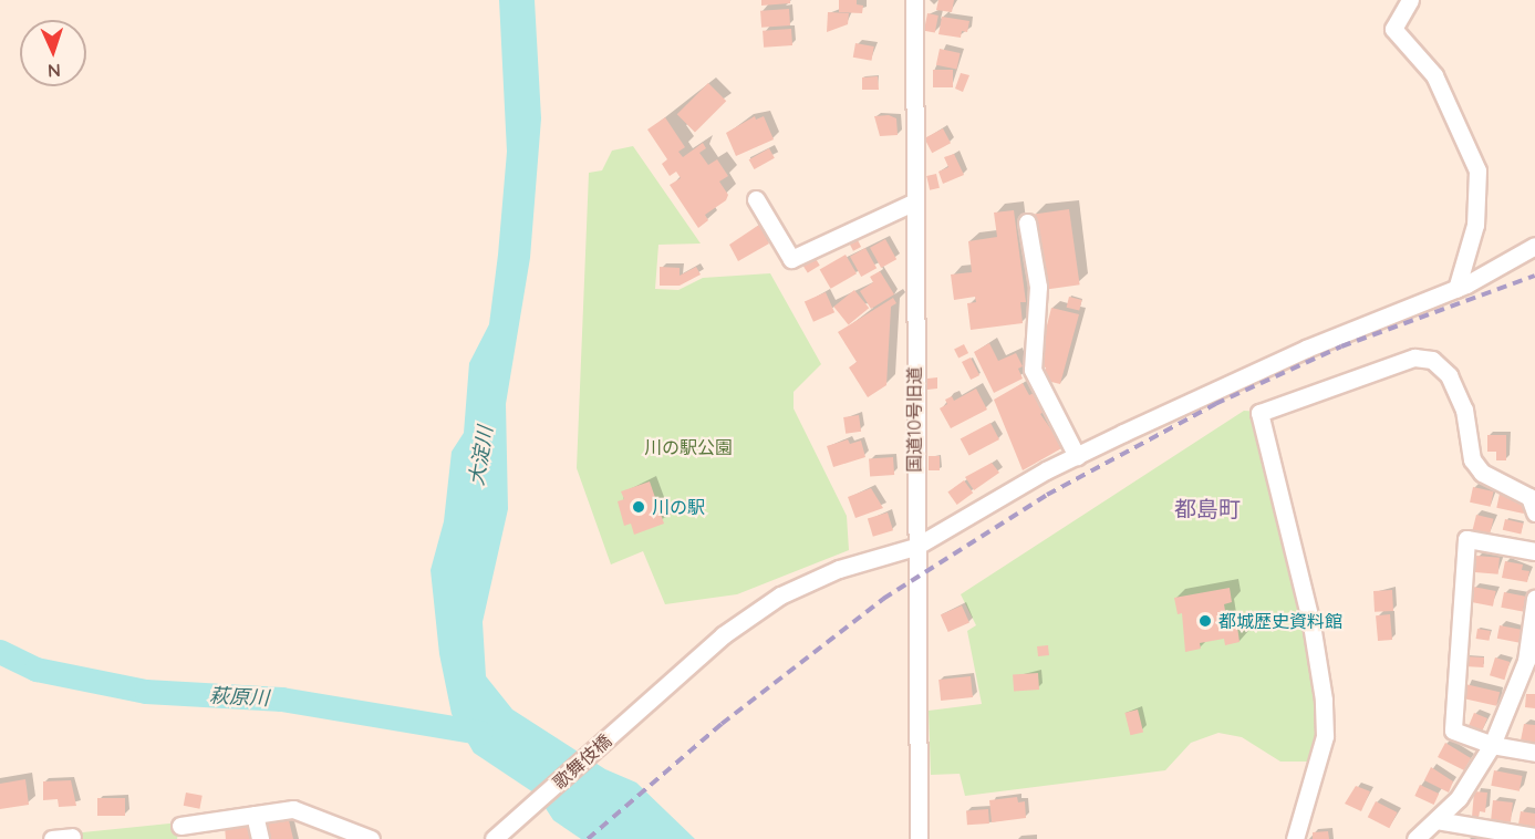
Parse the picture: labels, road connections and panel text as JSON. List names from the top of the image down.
{
  "streets": {
    "street": ["国道10号旧道", "歌舞伎橋"]
  },
  "crossings": [
    ["国道10号旧道", "歌舞伎橋"]
  ],
  "districts": ["都島町"],
  "water": ["大淀川", "萩原川"],
  "parks": ["川の駅公園"],
  "places": ["川の駅", "都城歴史資料館"],
  "north": "bottom"
}
